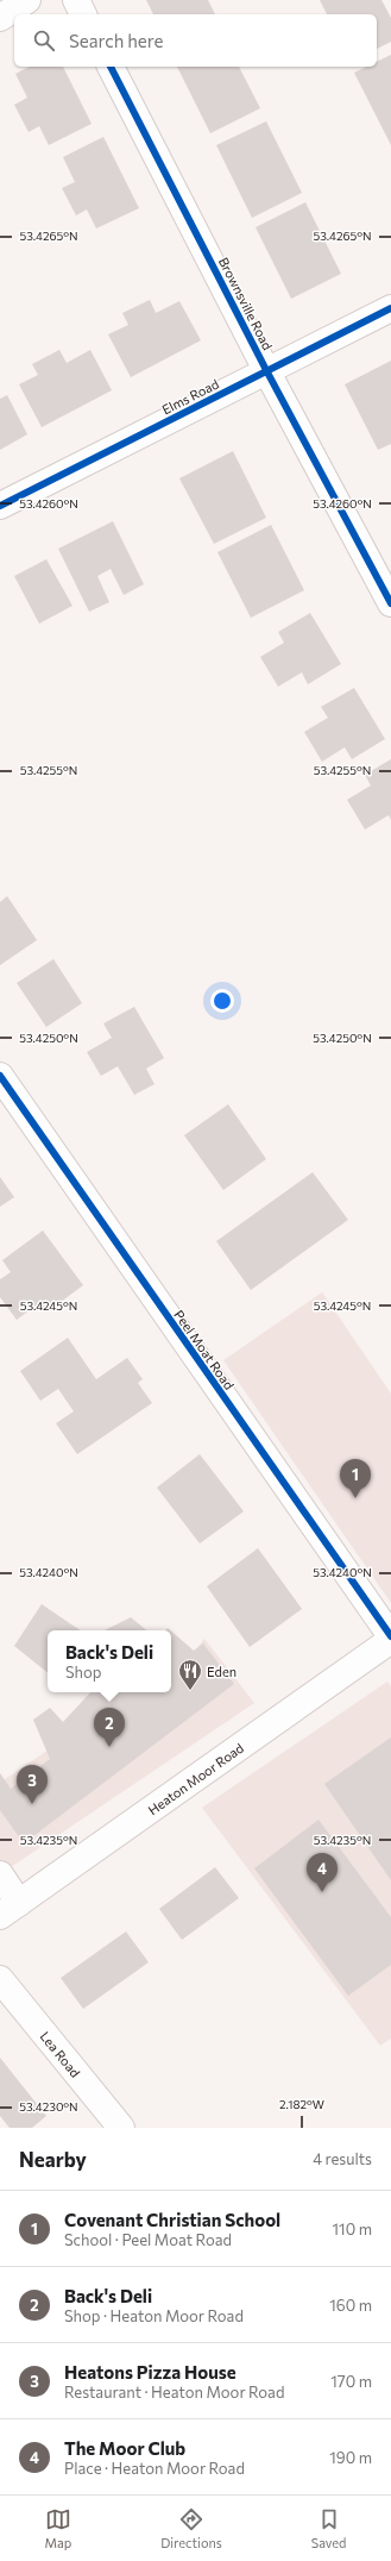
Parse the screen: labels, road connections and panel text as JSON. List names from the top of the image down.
{
  "streets": {
    "street": [
      "Brownsville Road",
      "Elms Road",
      "Peel Moat Road",
      "Heaton Moor Road",
      "Lea Road"
    ]
  },
  "crossings": [
    ["Brownsville Road", "Elms Road"],
    ["Peel Moat Road", "Heaton Moor Road"]
  ],
  "places": {
    "restaurant": ["Eden"]
  },
  "page": {
    "search": "Search here",
    "pins": [
      "1",
      "2",
      "3",
      "4"
    ],
    "popup": ["Back's Deli", "Shop"],
    "heading": ["Nearby", "4 results"],
    "list": [
      {
        "mark": "1",
        "name": "Covenant Christian School",
        "note": "School · Peel Moat Road",
        "value": "110 m"
      },
      {
        "mark": "2",
        "name": "Back's Deli",
        "note": "Shop · Heaton Moor Road",
        "value": "160 m"
      },
      {
        "mark": "3",
        "name": "Heatons Pizza House",
        "note": "Restaurant · Heaton Moor Road",
        "value": "170 m"
      },
      {
        "mark": "4",
        "name": "The Moor Club",
        "note": "Place · Heaton Moor Road",
        "value": "190 m"
      }
    ],
    "nav": ["Map", "Directions", "Saved"]
  },
  "coordinates": [
    "53.4265°N",
    "53.4260°N",
    "53.4255°N",
    "53.4250°N",
    "53.4245°N",
    "53.4240°N",
    "53.4235°N",
    "2.182°W",
    "53.4230°N"
  ]
}
